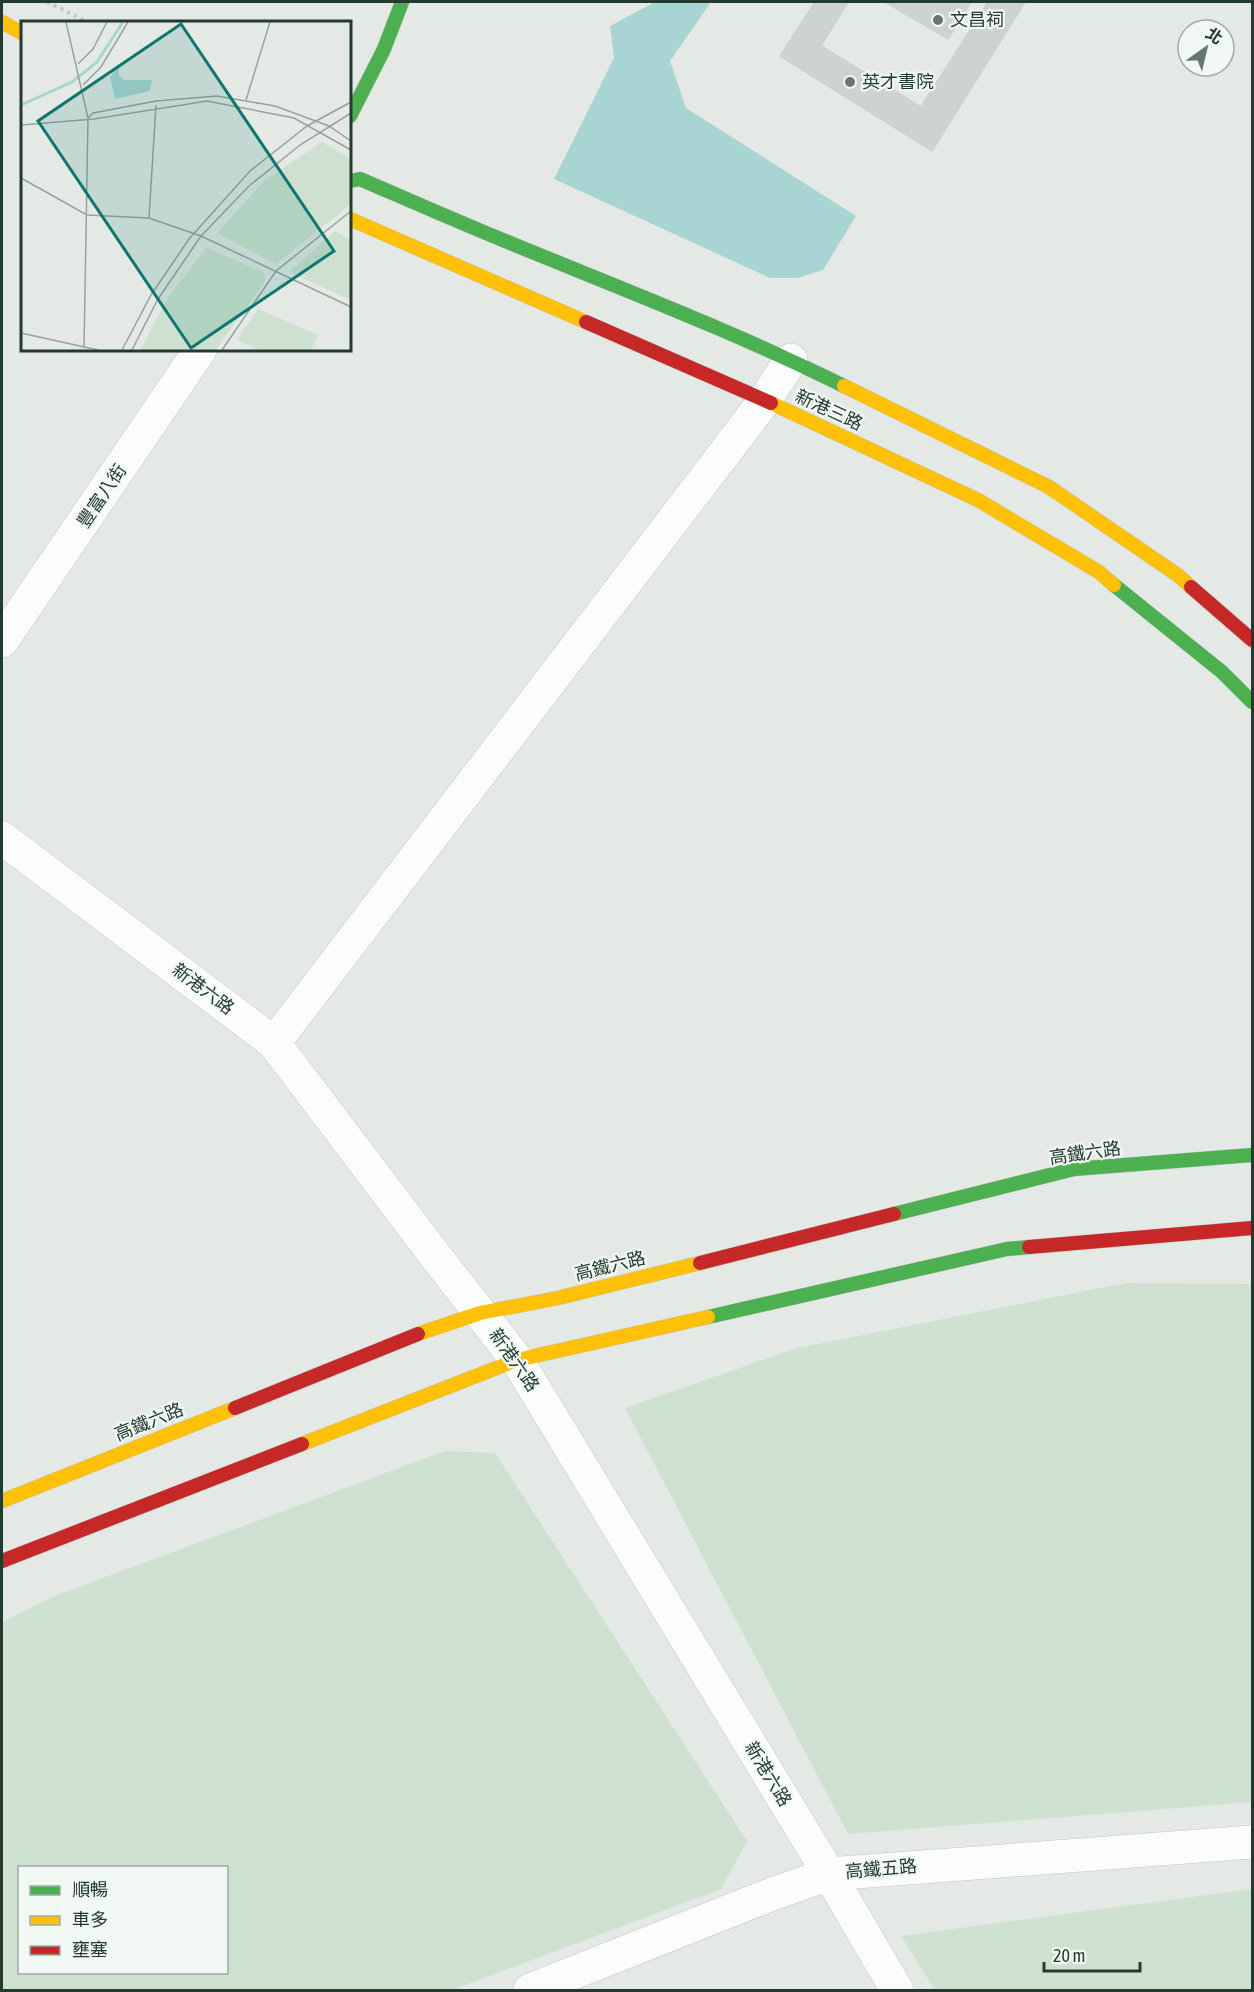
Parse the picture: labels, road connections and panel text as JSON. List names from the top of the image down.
{
  "streets": {
    "street": [
      "新港三路",
      "豐富八街",
      "新港六路",
      "高鐵六路",
      "高鐵五路"
    ]
  },
  "crossings": [
    ["新港六路", "高鐵六路"],
    ["新港六路", "高鐵五路"]
  ],
  "places": ["文昌祠", "英才書院"],
  "legend": ["順暢", "車多", "壅塞"],
  "scale_bar": "20 m",
  "north": "top right"
}
